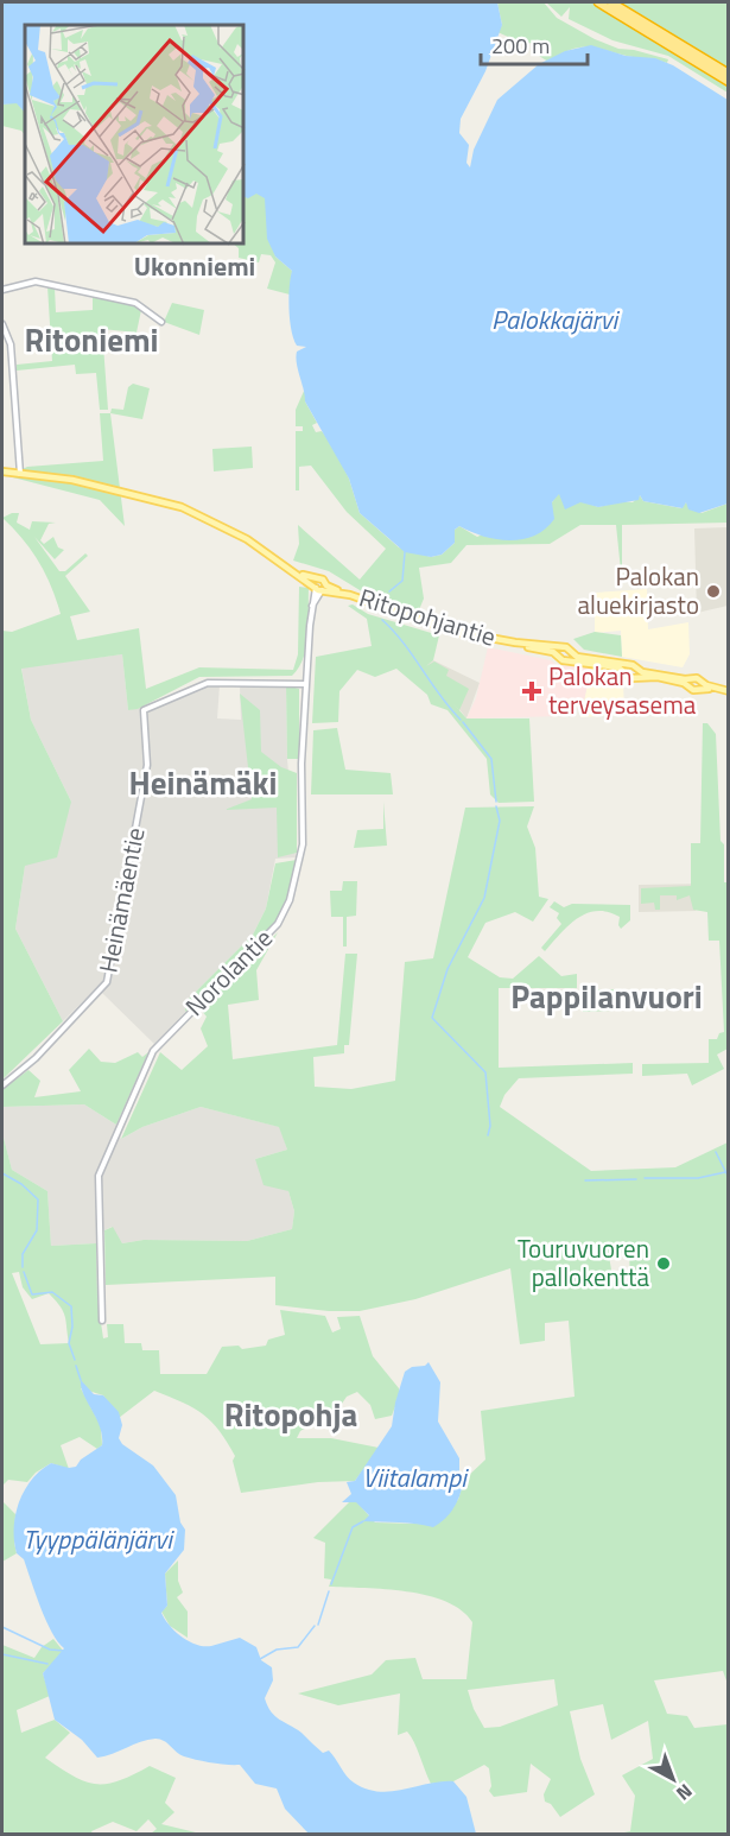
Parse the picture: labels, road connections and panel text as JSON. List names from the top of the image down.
{
  "streets": {
    "main road": ["Ritopohjantie"],
    "street": ["Heinämäentie", "Norolantie"]
  },
  "crossings": [
    ["Ritopohjantie", "Norolantie"],
    ["Heinämäentie", "Norolantie"]
  ],
  "districts": [
    "Ukonniemi",
    "Ritoniemi",
    "Heinämäki",
    "Pappilanvuori",
    "Ritopohja"
  ],
  "water": ["Palokkajärvi", "Viitalampi", "Tyyppälänjärvi"],
  "places": {
    "other": ["Palokan aluekirjasto", "Touruvuoren pallokenttä"],
    "health": ["Palokan terveysasema"]
  },
  "scale_bar": "200 m",
  "north": "bottom right"
}
